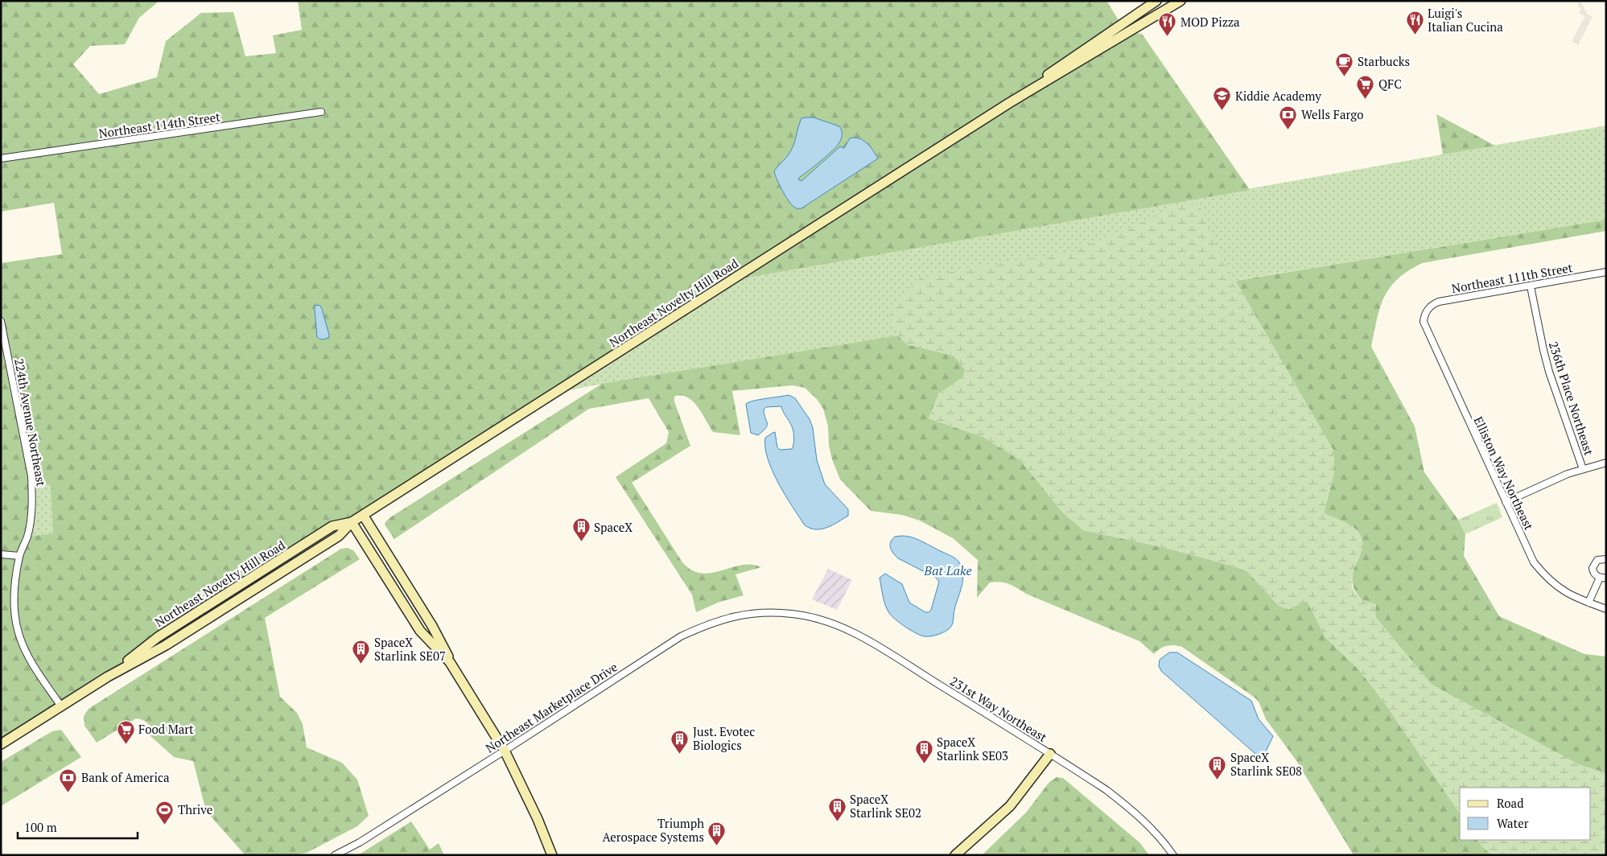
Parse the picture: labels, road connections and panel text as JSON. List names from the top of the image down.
{
  "streets": {
    "main road": ["Northeast Novelty Hill Road"],
    "street": [
      "Northeast 114th Street",
      "Northeast 111th Street",
      "236th Place Northeast",
      "224th Avenue Northeast",
      "Elliston Way Northeast",
      "Northeast Marketplace Drive",
      "231st Way Northeast"
    ]
  },
  "crossings": [
    ["Northeast 111th Street", "236th Place Northeast"],
    ["Northeast 111th Street", "Elliston Way Northeast"],
    ["Northeast Novelty Hill Road", "224th Avenue Northeast"],
    ["Northeast Marketplace Drive", "231st Way Northeast"]
  ],
  "water": ["Bat Lake"],
  "places": {
    "restaurant": ["Luigi's Italian Cucina", "MOD Pizza"],
    "cafe": ["Starbucks"],
    "supermarket": ["QFC", "Food Mart"],
    "school or university": ["Kiddie Academy"],
    "bank": ["Wells Fargo", "Bank of America"],
    "building": [
      "SpaceX",
      "SpaceX Starlink SE07",
      "Just. Evotec Biologics",
      "SpaceX Starlink SE03",
      "SpaceX Starlink SE08",
      "SpaceX Starlink SE02",
      "Triumph Aerospace Systems"
    ],
    "sports": ["Thrive"]
  },
  "legend": ["Road", "Water"],
  "scale_bar": "100 m"
}
